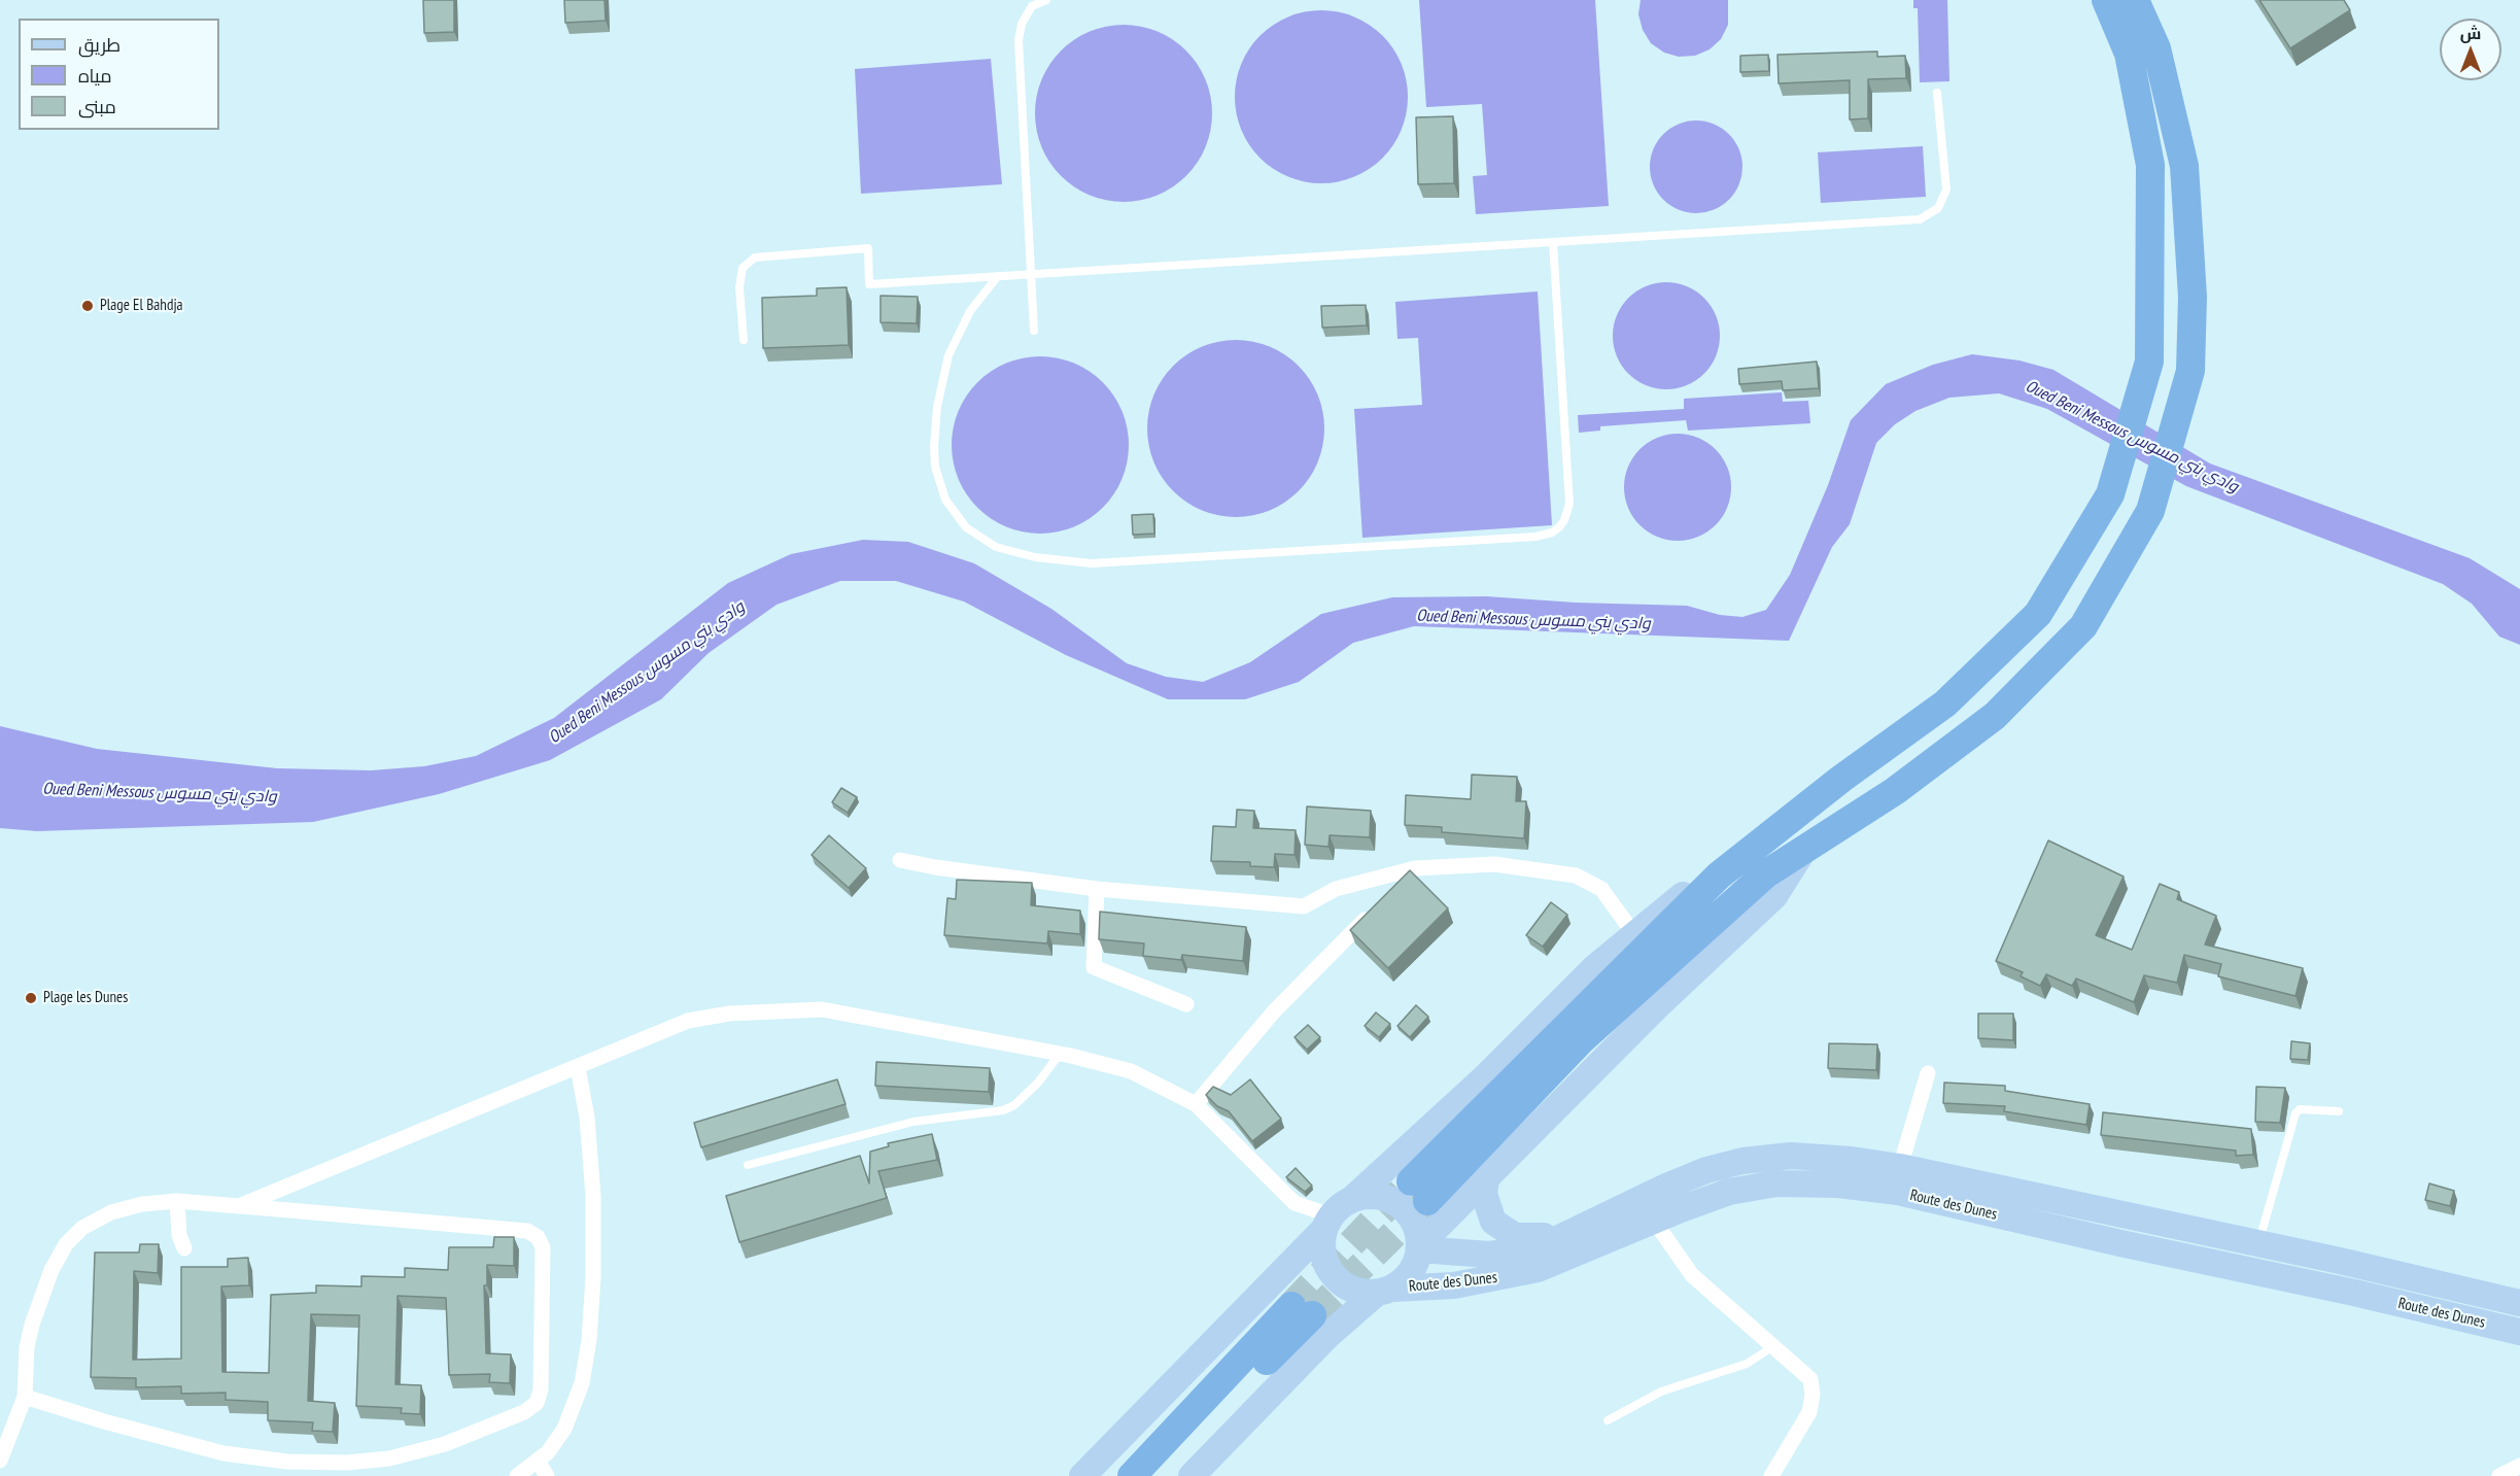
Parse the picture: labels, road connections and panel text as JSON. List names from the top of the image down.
{
  "streets": {
    "main road": ["Route des Dunes"]
  },
  "water": ["Oued Beni Messous وادي بني مسوس"],
  "places": ["Plage El Bahdja", "Plage les Dunes"],
  "legend": ["طريق", "مياه", "مبنى"],
  "north": "top"
}
